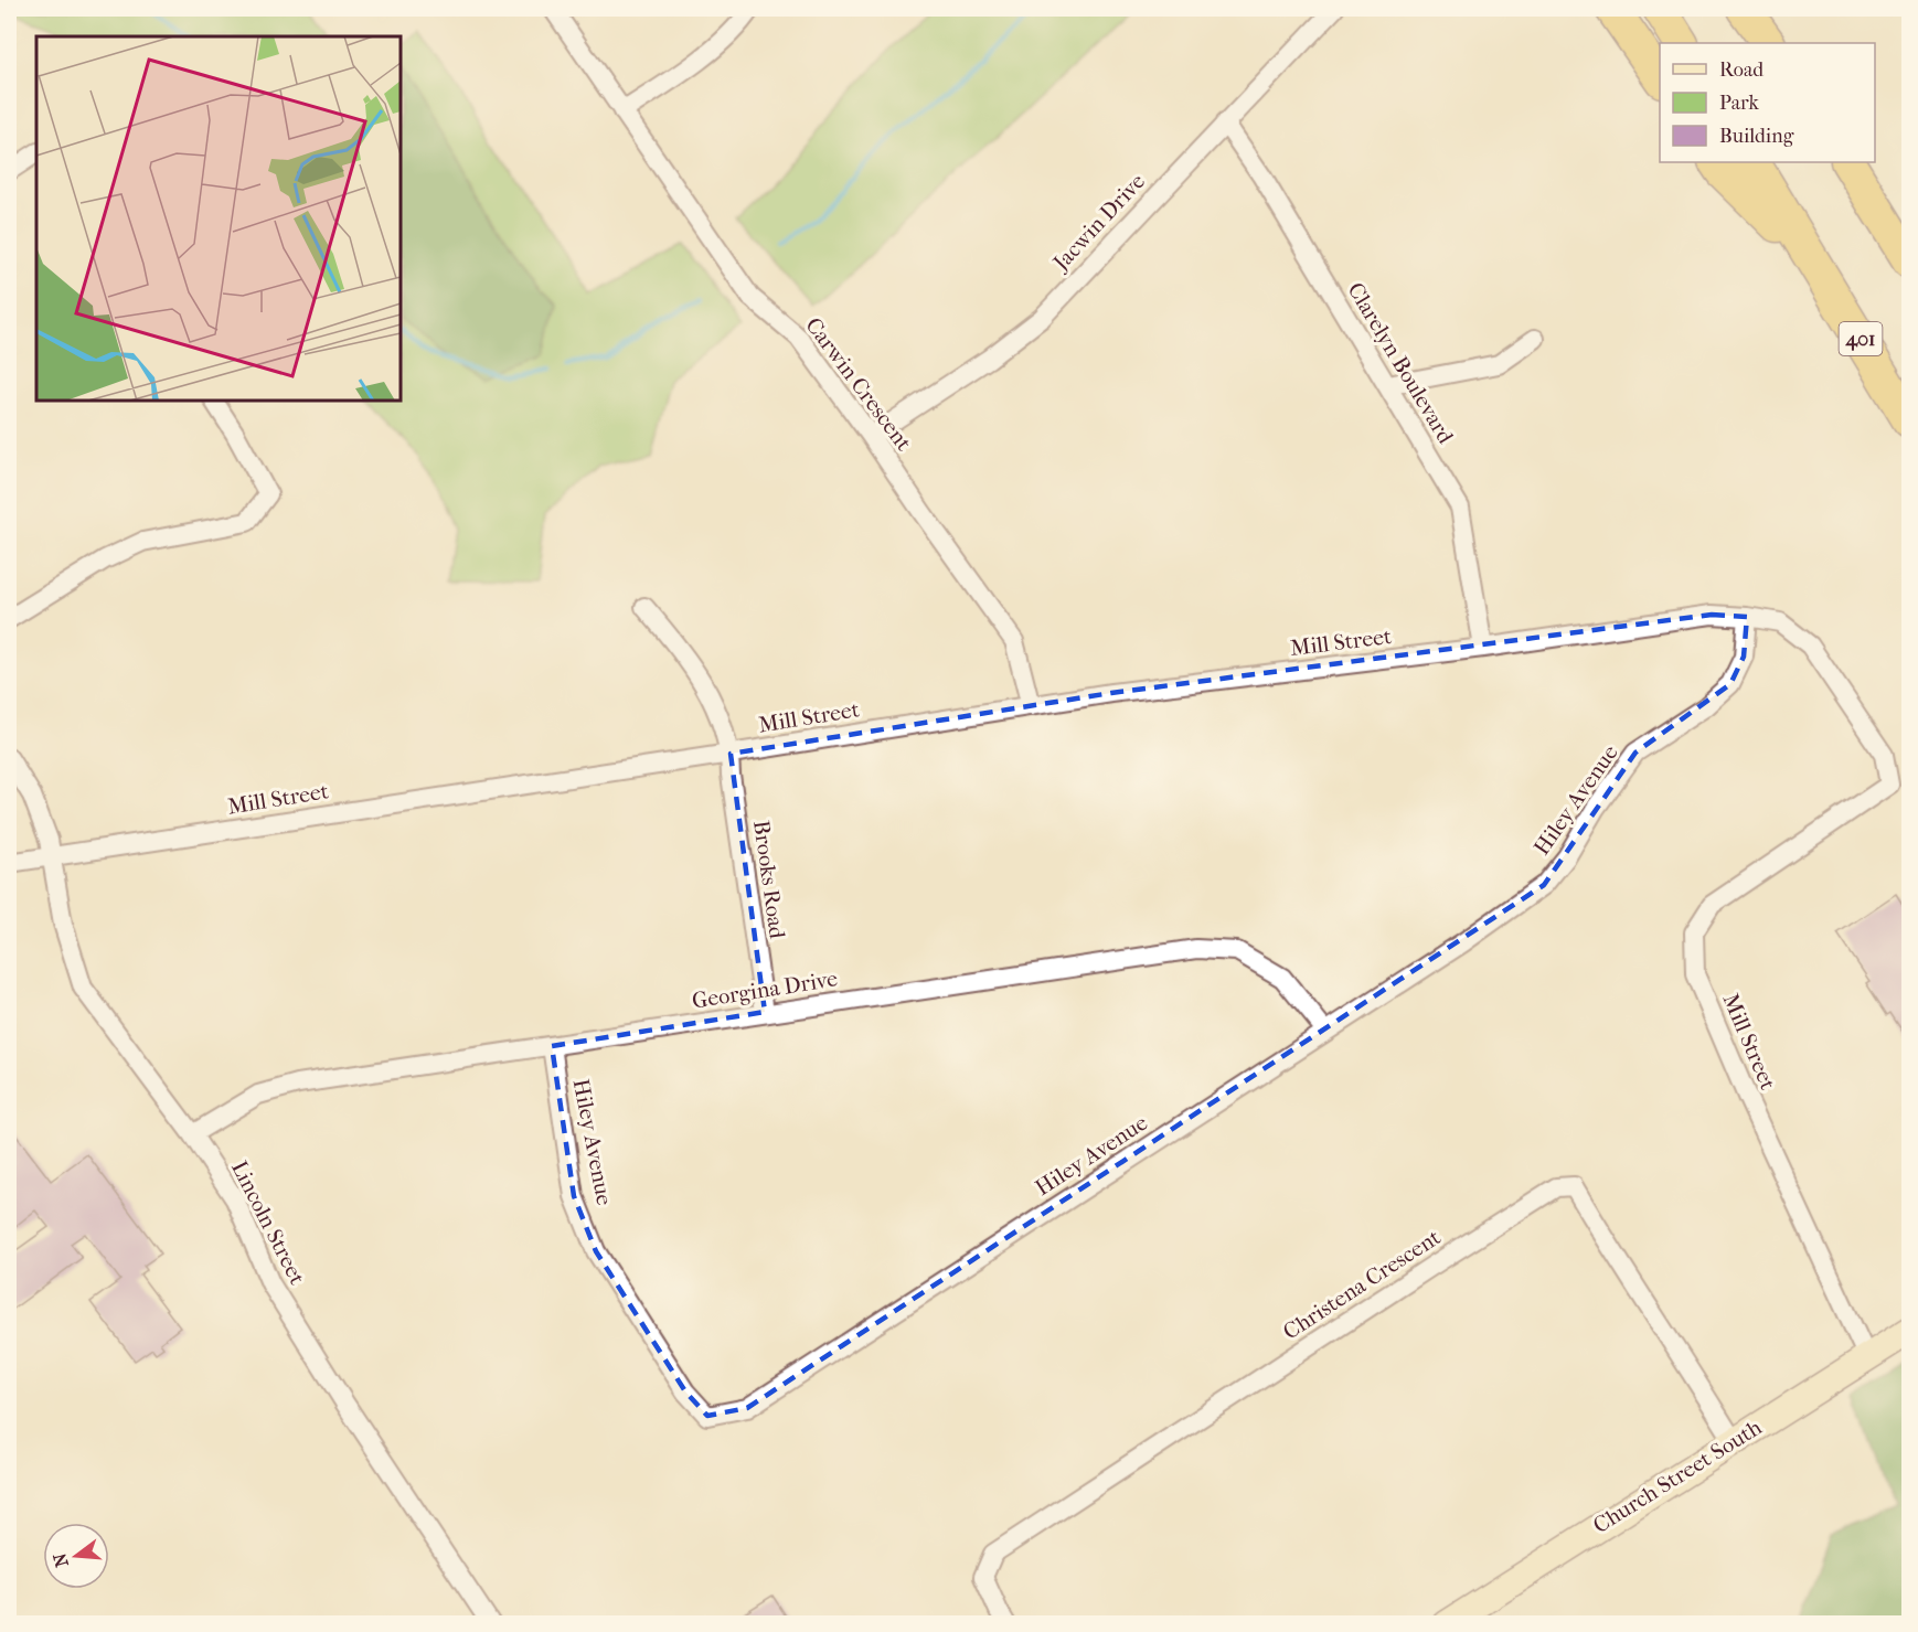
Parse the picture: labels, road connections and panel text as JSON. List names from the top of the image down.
{
  "streets": {
    "highway": ["401"],
    "main road": ["Church Street South"],
    "street": [
      "Jacwin Drive",
      "Clarelyn Boulevard",
      "Carwin Crescent",
      "Mill Street",
      "Hiley Avenue",
      "Brooks Road",
      "Georgina Drive",
      "Lincoln Street",
      "Christena Crescent"
    ]
  },
  "crossings": [
    ["Jacwin Drive", "Clarelyn Boulevard"],
    ["Jacwin Drive", "Carwin Crescent"],
    ["Clarelyn Boulevard", "Mill Street"],
    ["Carwin Crescent", "Mill Street"],
    ["Mill Street", "Hiley Avenue"],
    ["Mill Street", "Brooks Road"],
    ["Mill Street", "Lincoln Street"],
    ["Mill Street", "Church Street South"],
    ["Hiley Avenue", "Georgina Drive"],
    ["Brooks Road", "Georgina Drive"],
    ["Georgina Drive", "Lincoln Street"],
    ["Christena Crescent", "Church Street South"]
  ],
  "legend": ["Road", "Park", "Building"],
  "north": "left"
}
